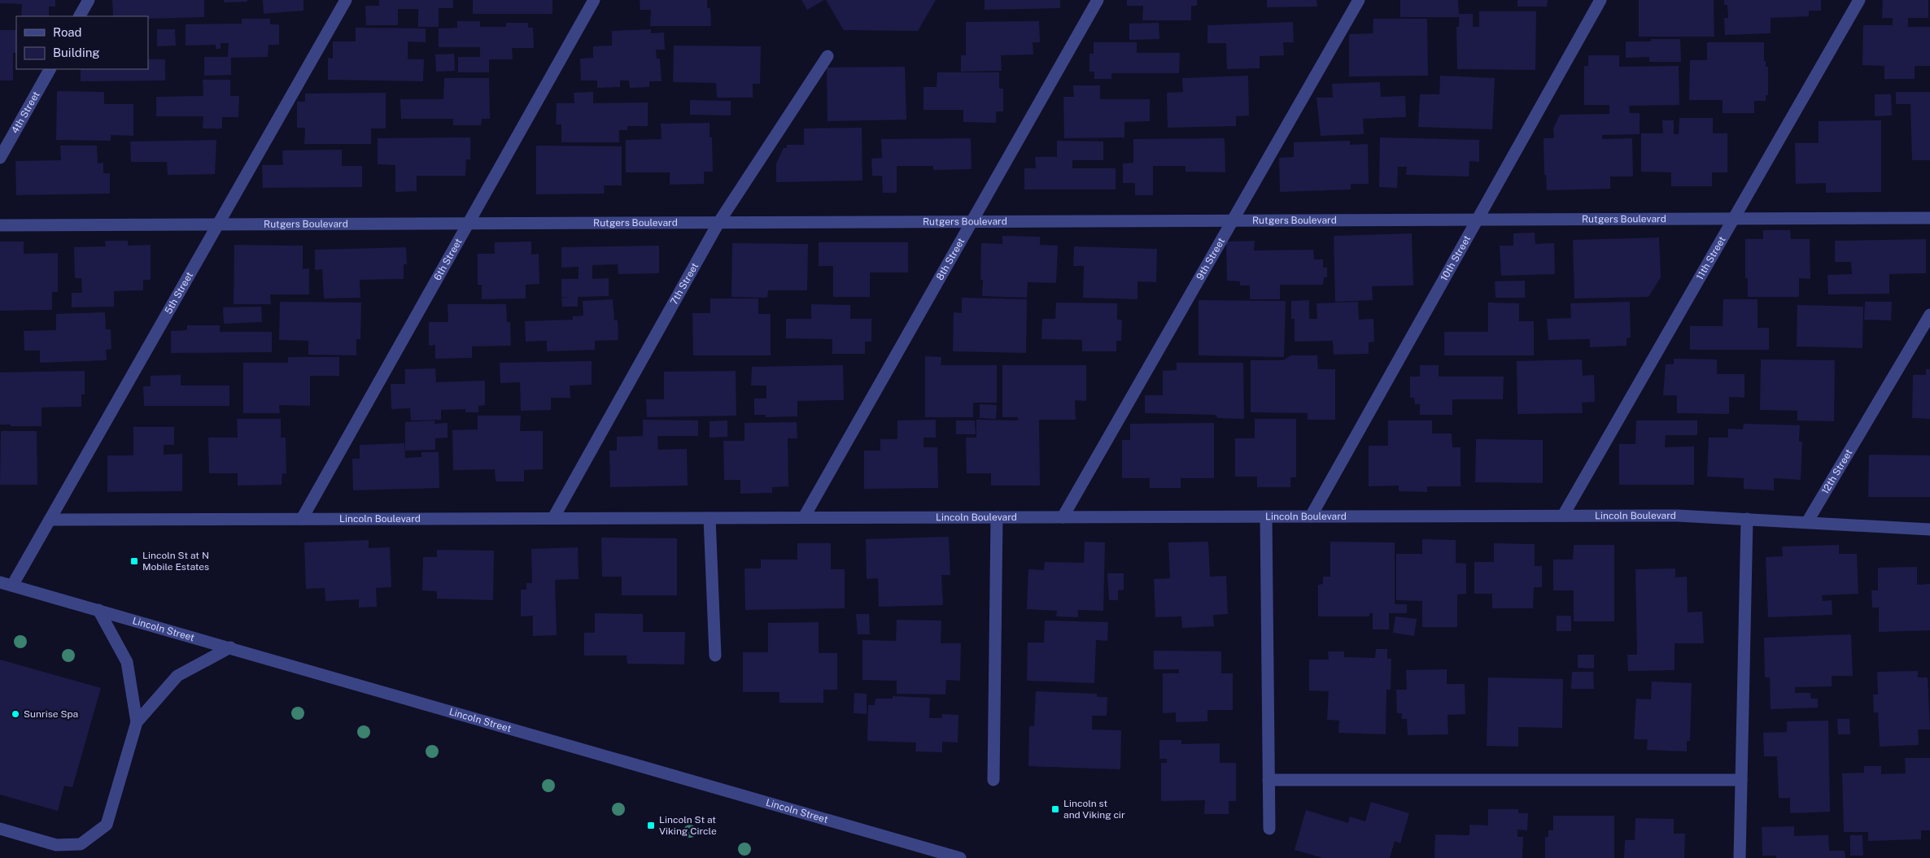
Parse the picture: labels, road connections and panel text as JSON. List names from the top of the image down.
{
  "streets": {
    "street": [
      "4th Street",
      "Rutgers Boulevard",
      "10th Street",
      "11th Street",
      "8th Street",
      "9th Street",
      "6th Street",
      "7th Street",
      "5th Street",
      "12th Street",
      "Lincoln Boulevard",
      "Lincoln Street"
    ]
  },
  "crossings": [
    ["Rutgers Boulevard", "10th Street"],
    ["Rutgers Boulevard", "11th Street"],
    ["Rutgers Boulevard", "8th Street"],
    ["Rutgers Boulevard", "9th Street"],
    ["Rutgers Boulevard", "6th Street"],
    ["Rutgers Boulevard", "7th Street"],
    ["Rutgers Boulevard", "5th Street"],
    ["10th Street", "Lincoln Boulevard"],
    ["11th Street", "Lincoln Boulevard"],
    ["8th Street", "Lincoln Boulevard"],
    ["9th Street", "Lincoln Boulevard"],
    ["6th Street", "Lincoln Boulevard"],
    ["7th Street", "Lincoln Boulevard"],
    ["5th Street", "Lincoln Boulevard"],
    ["5th Street", "Lincoln Street"],
    ["12th Street", "Lincoln Boulevard"]
  ],
  "places": {
    "transit": ["Lincoln St at N Mobile Estates", "Lincoln st and Viking cir", "Lincoln St at Viking Circle"],
    "other": ["Sunrise Spa"]
  },
  "legend": ["Road", "Building"]
}
